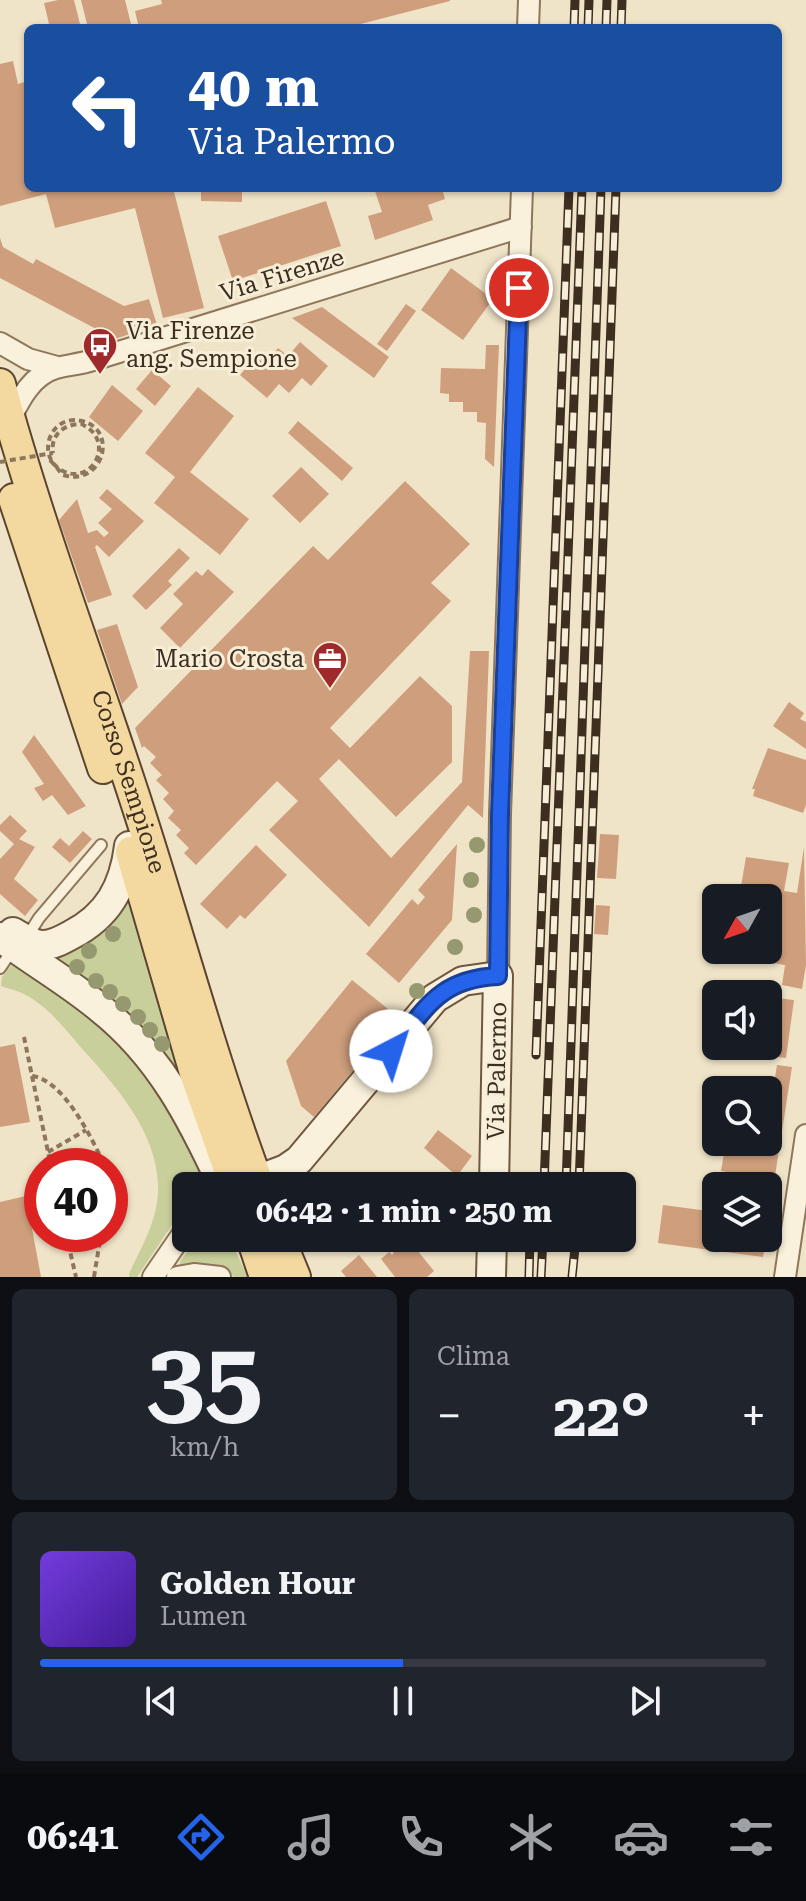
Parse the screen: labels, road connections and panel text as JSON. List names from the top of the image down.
{
  "streets": {
    "main road": ["Corso Sempione"],
    "street": ["Via Firenze", "Via Palermo"]
  },
  "crossings": [
    ["Via Firenze", "Corso Sempione"],
    ["Via Firenze", "Via Palermo"]
  ],
  "places": {
    "bus stop": ["Via Firenze ang. Sempione"],
    "office": ["Mario Crosta"]
  },
  "north": "bottom left",
  "page": {
    "turn": ["40 m", "Via Palermo"],
    "limit": "40",
    "trip": "06:42 · 1 min · 250 m",
    "tile": [
      ["35", "km/h"],
      "Clima"
    ],
    "heat": ["−", "22°", "+"],
    "song": ["Golden Hour", "Lumen"],
    "tabs": "06:41"
  }
}
